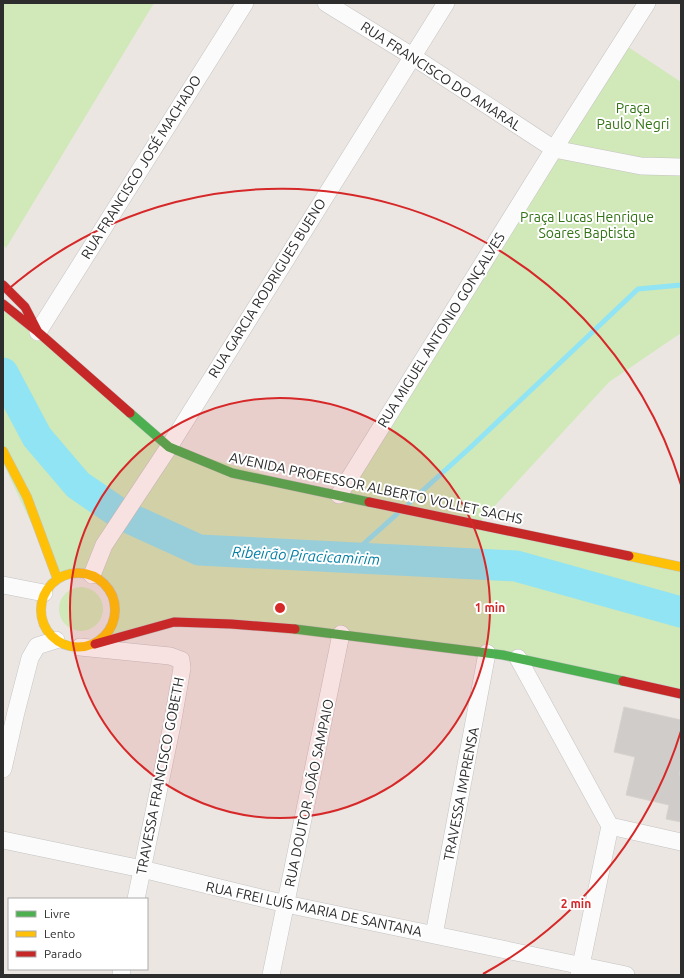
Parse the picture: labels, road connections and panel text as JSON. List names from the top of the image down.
{
  "streets": {
    "main road": ["AVENIDA PROFESSOR ALBERTO VOLLET SACHS"],
    "street": [
      "RUA FRANCISCO DO AMARAL",
      "RUA FRANCISCO JOSÉ MACHADO",
      "RUA GARCIA RODRIGUES BUENO",
      "RUA MIGUEL ANTONIO GONÇALVES",
      "TRAVESSA FRANCISCO GOBETH",
      "RUA DOUTOR JOÃO SAMPAIO",
      "TRAVESSA IMPRENSA",
      "RUA FREI LUÍS MARIA DE SANTANA"
    ]
  },
  "crossings": [
    ["RUA FRANCISCO DO AMARAL", "RUA GARCIA RODRIGUES BUENO"],
    ["RUA FRANCISCO DO AMARAL", "RUA MIGUEL ANTONIO GONÇALVES"],
    ["RUA FRANCISCO JOSÉ MACHADO", "AVENIDA PROFESSOR ALBERTO VOLLET SACHS"],
    ["RUA GARCIA RODRIGUES BUENO", "AVENIDA PROFESSOR ALBERTO VOLLET SACHS"],
    ["RUA GARCIA RODRIGUES BUENO", "TRAVESSA FRANCISCO GOBETH"],
    ["RUA MIGUEL ANTONIO GONÇALVES", "AVENIDA PROFESSOR ALBERTO VOLLET SACHS"],
    ["TRAVESSA FRANCISCO GOBETH", "RUA FREI LUÍS MARIA DE SANTANA"],
    ["RUA DOUTOR JOÃO SAMPAIO", "RUA FREI LUÍS MARIA DE SANTANA"],
    ["TRAVESSA IMPRENSA", "RUA FREI LUÍS MARIA DE SANTANA"]
  ],
  "water": ["Ribeirão Piracicamirim"],
  "parks": ["Praça Paulo Negri", "Praça Lucas Henrique Soares Baptista"],
  "legend": ["Livre", "Lento", "Parado"],
  "rings": ["1 min", "2 min"]
}
